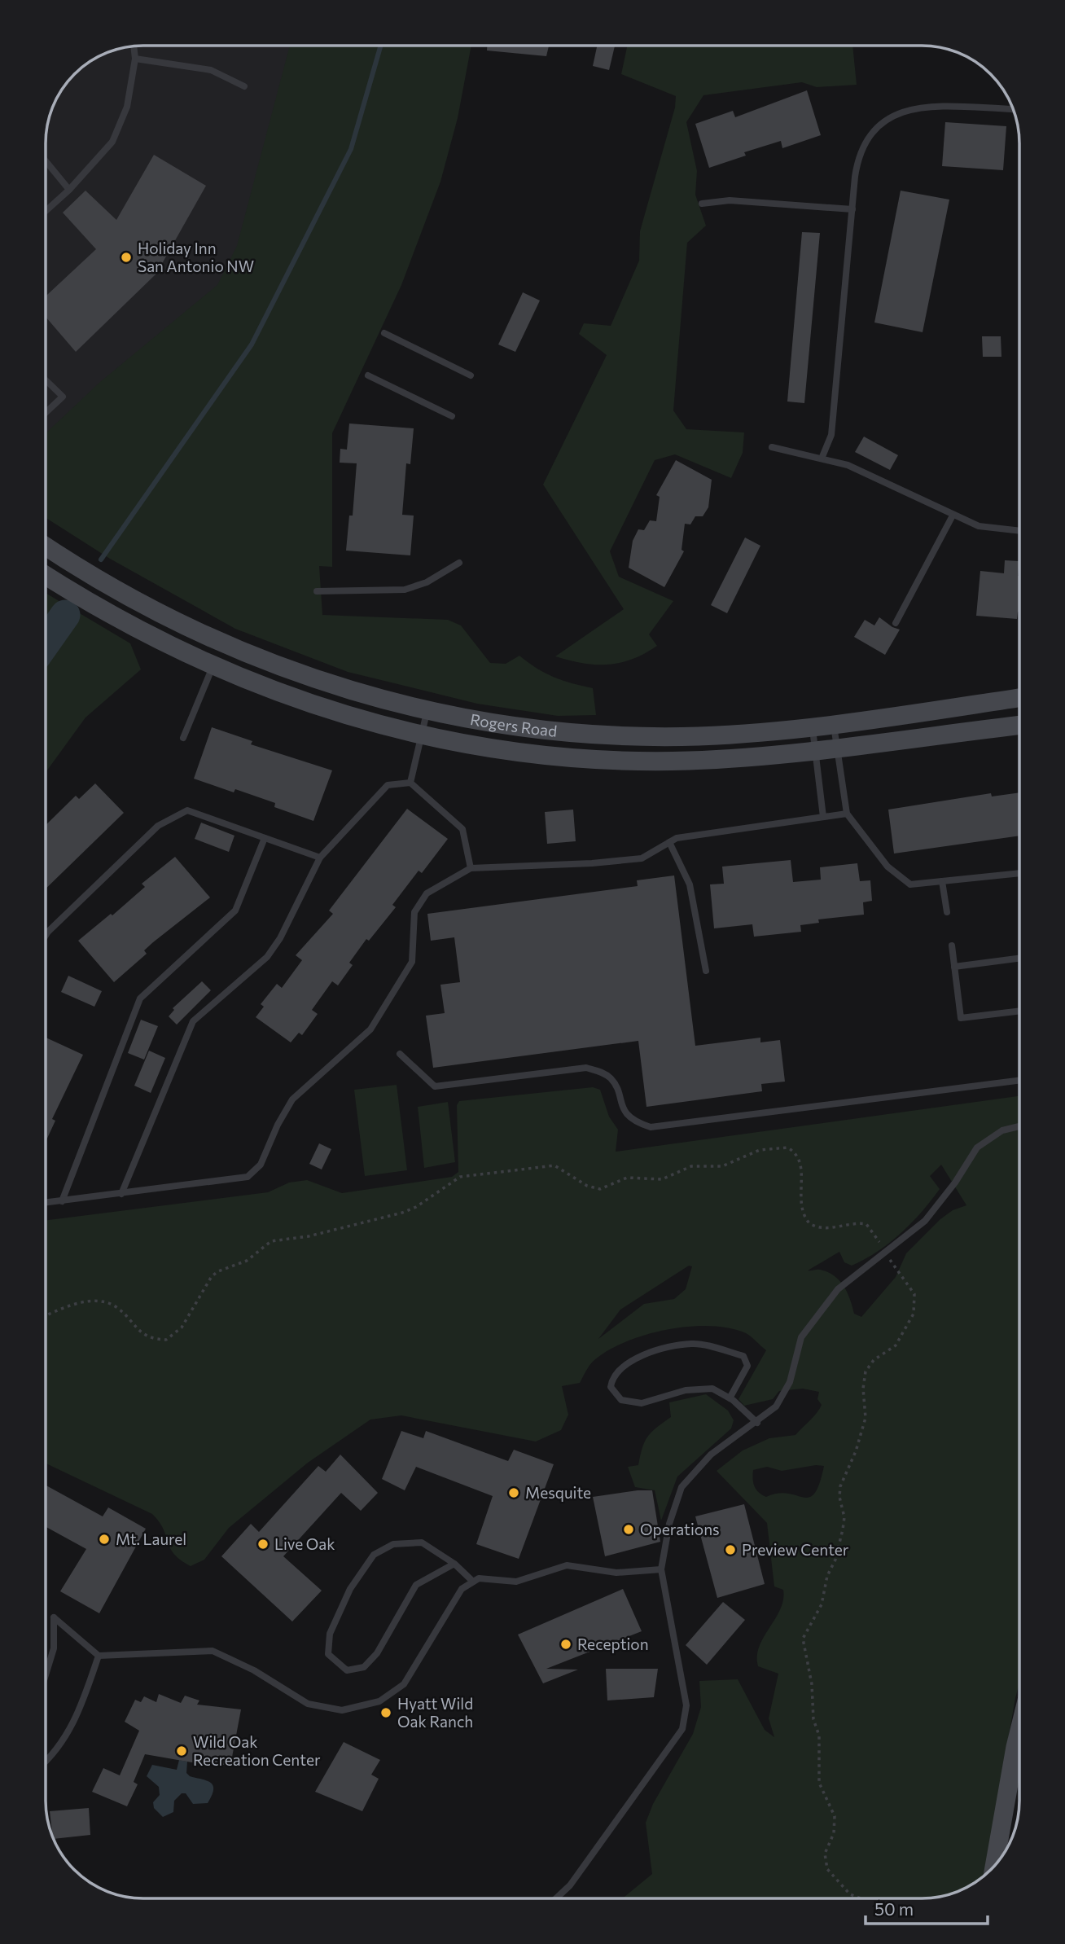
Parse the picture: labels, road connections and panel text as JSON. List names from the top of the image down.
{
  "streets": {
    "main road": ["Rogers Road"]
  },
  "places": [
    "Holiday Inn San Antonio NW",
    "Mesquite",
    "Operations",
    "Mt. Laurel",
    "Live Oak",
    "Preview Center",
    "Reception",
    "Hyatt Wild Oak Ranch",
    "Wild Oak Recreation Center"
  ],
  "scale_bar": "50 m"
}
